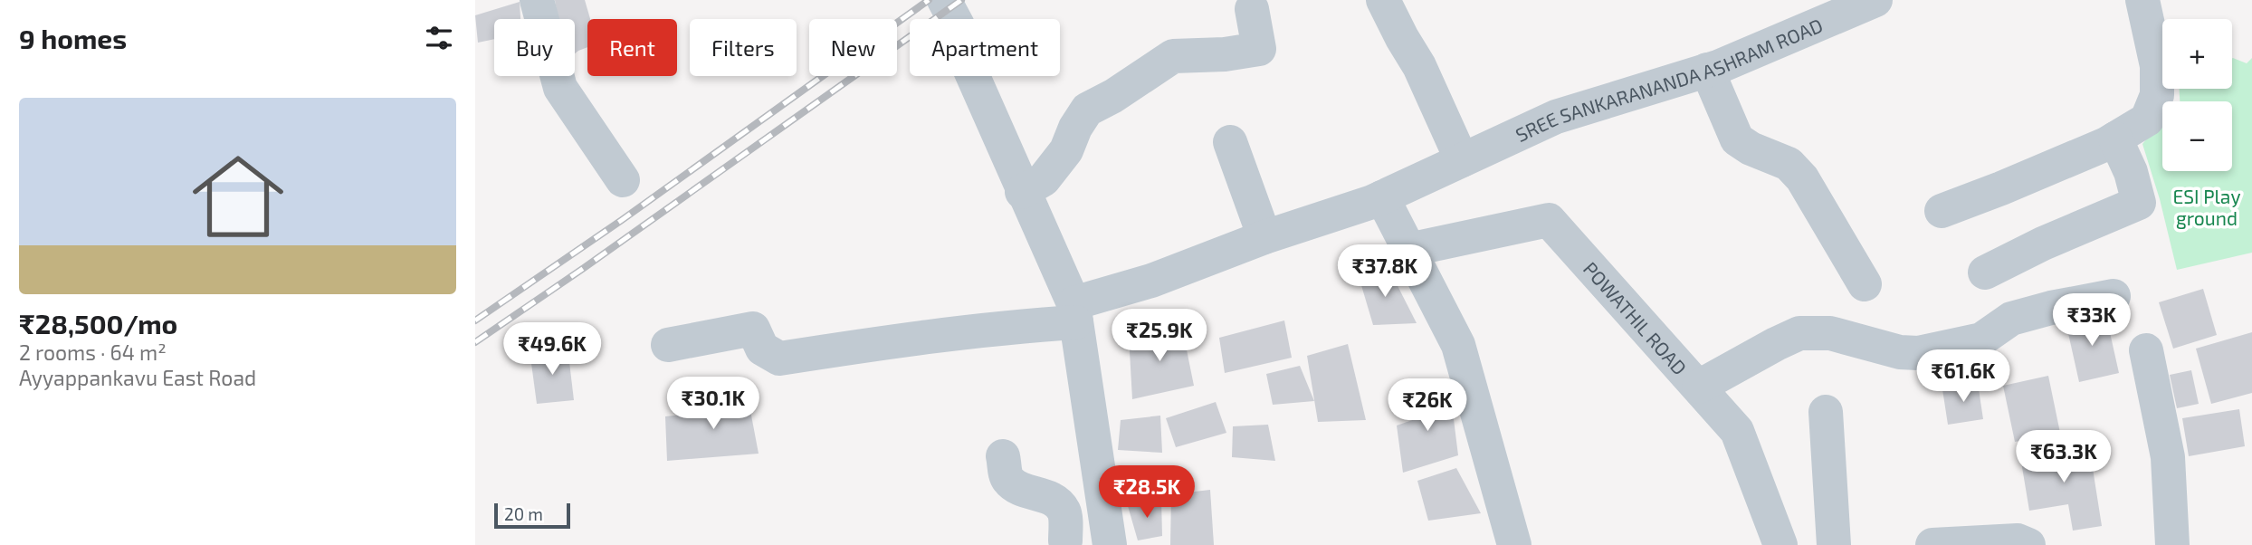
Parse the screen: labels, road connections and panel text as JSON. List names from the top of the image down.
{
  "streets": {
    "street": ["SREE SANKARANANDA ASHRAM ROAD", "POWATHIL ROAD"]
  },
  "parks": ["ESI Play ground"],
  "scale_bar": "20 m",
  "page": {
    "heading": "9 homes",
    "map_buttons": ["+", "−"],
    "chip": [
      "Buy",
      "Rent",
      "Filters",
      "New",
      "Apartment"
    ],
    "list": [
      {
        "name": "₹28,500/mo",
        "note": "2 rooms · 64 m² · Ayyappankavu East Road"
      }
    ],
    "price": [
      "₹37.8K",
      "₹33K",
      "₹25.9K",
      "₹49.6K",
      "₹61.6K",
      "₹30.1K",
      "₹26K",
      "₹63.3K",
      "₹28.5K"
    ],
    "scale": "20 m"
  }
}
